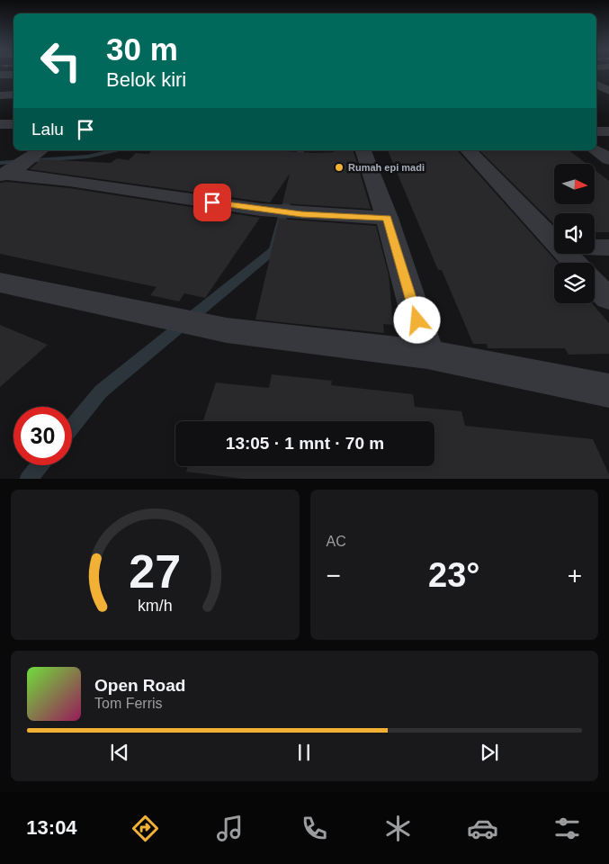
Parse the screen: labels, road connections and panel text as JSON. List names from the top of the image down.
{
  "places": ["Rumah epi madi"],
  "north": "right",
  "page": {
    "turn": ["30 m", "Belok kiri"],
    "then": "Lalu",
    "limit": "30",
    "trip": "13:05 · 1 mnt · 70 m",
    "tile": "AC",
    "heat": ["−", "23°", "+"],
    "song": ["Open Road", "Tom Ferris"],
    "tabs": "13:04",
    "gauge": ["27", "km/h"]
  }
}
